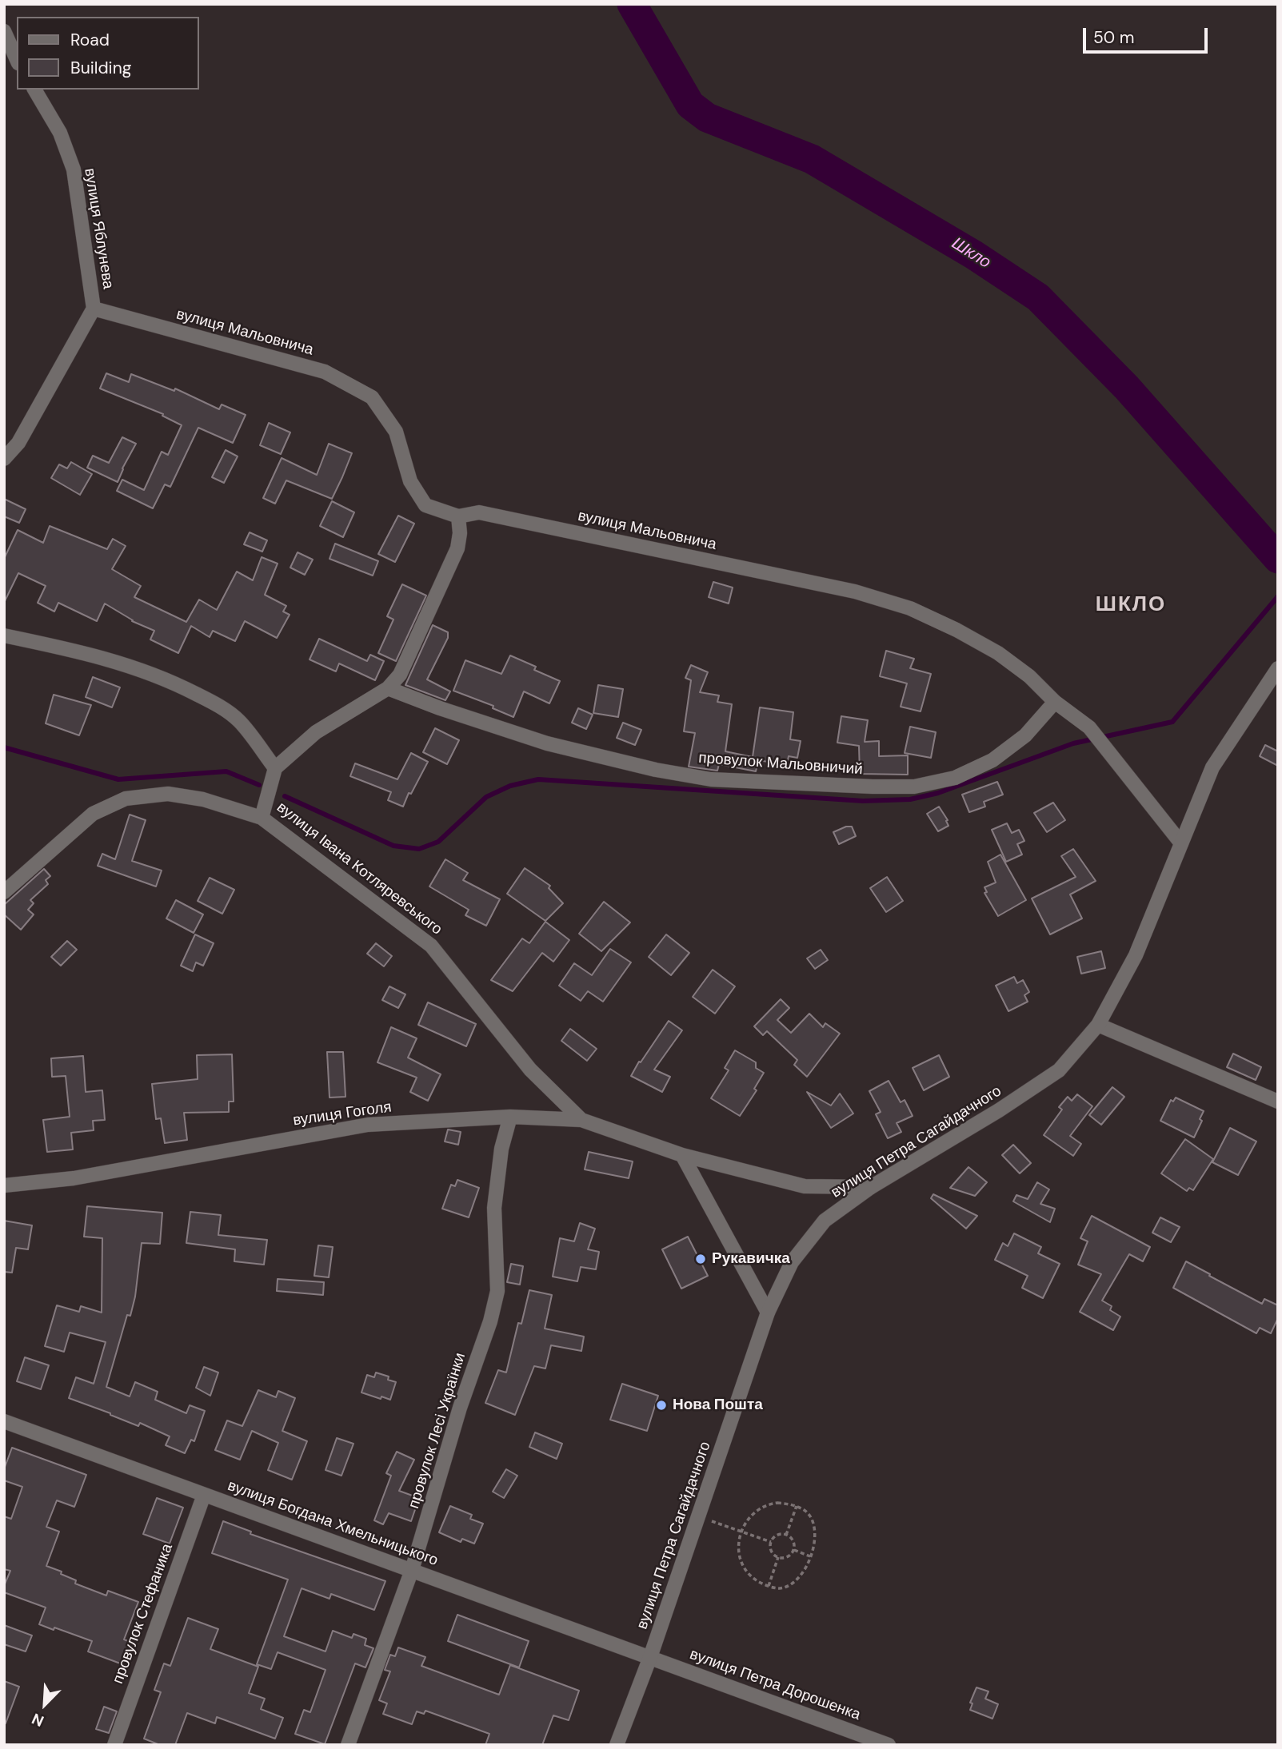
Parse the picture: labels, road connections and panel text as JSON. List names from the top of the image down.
{
  "streets": {
    "street": [
      "вулиця Яблунева",
      "вулиця Мальовнича",
      "провулок Мальовничий",
      "вулиця Івана Котляревського",
      "вулиця Гоголя",
      "вулиця Петра Сагайдачного",
      "провулок Лесі Українки",
      "вулиця Богдана Хмельницького",
      "провулок Стефаника",
      "вулиця Петра Дорошенка"
    ]
  },
  "crossings": [
    ["вулиця Яблунева", "вулиця Мальовнича"],
    ["вулиця Мальовнича", "провулок Мальовничий"],
    ["вулиця Мальовнича", "вулиця Петра Сагайдачного"],
    ["вулиця Івана Котляревського", "вулиця Гоголя"],
    ["вулиця Гоголя", "вулиця Петра Сагайдачного"],
    ["вулиця Гоголя", "провулок Лесі Українки"],
    ["вулиця Петра Сагайдачного", "вулиця Богдана Хмельницького"],
    ["вулиця Петра Сагайдачного", "вулиця Петра Дорошенка"],
    ["провулок Лесі Українки", "вулиця Богдана Хмельницького"],
    ["вулиця Богдана Хмельницького", "провулок Стефаника"],
    ["вулиця Богдана Хмельницького", "вулиця Петра Дорошенка"]
  ],
  "districts": ["ШКЛО"],
  "water": ["Шкло"],
  "places": ["Рукавичка", "Нова Пошта"],
  "legend": ["Road", "Building"],
  "scale_bar": "50 m",
  "north": "bottom left"
}
